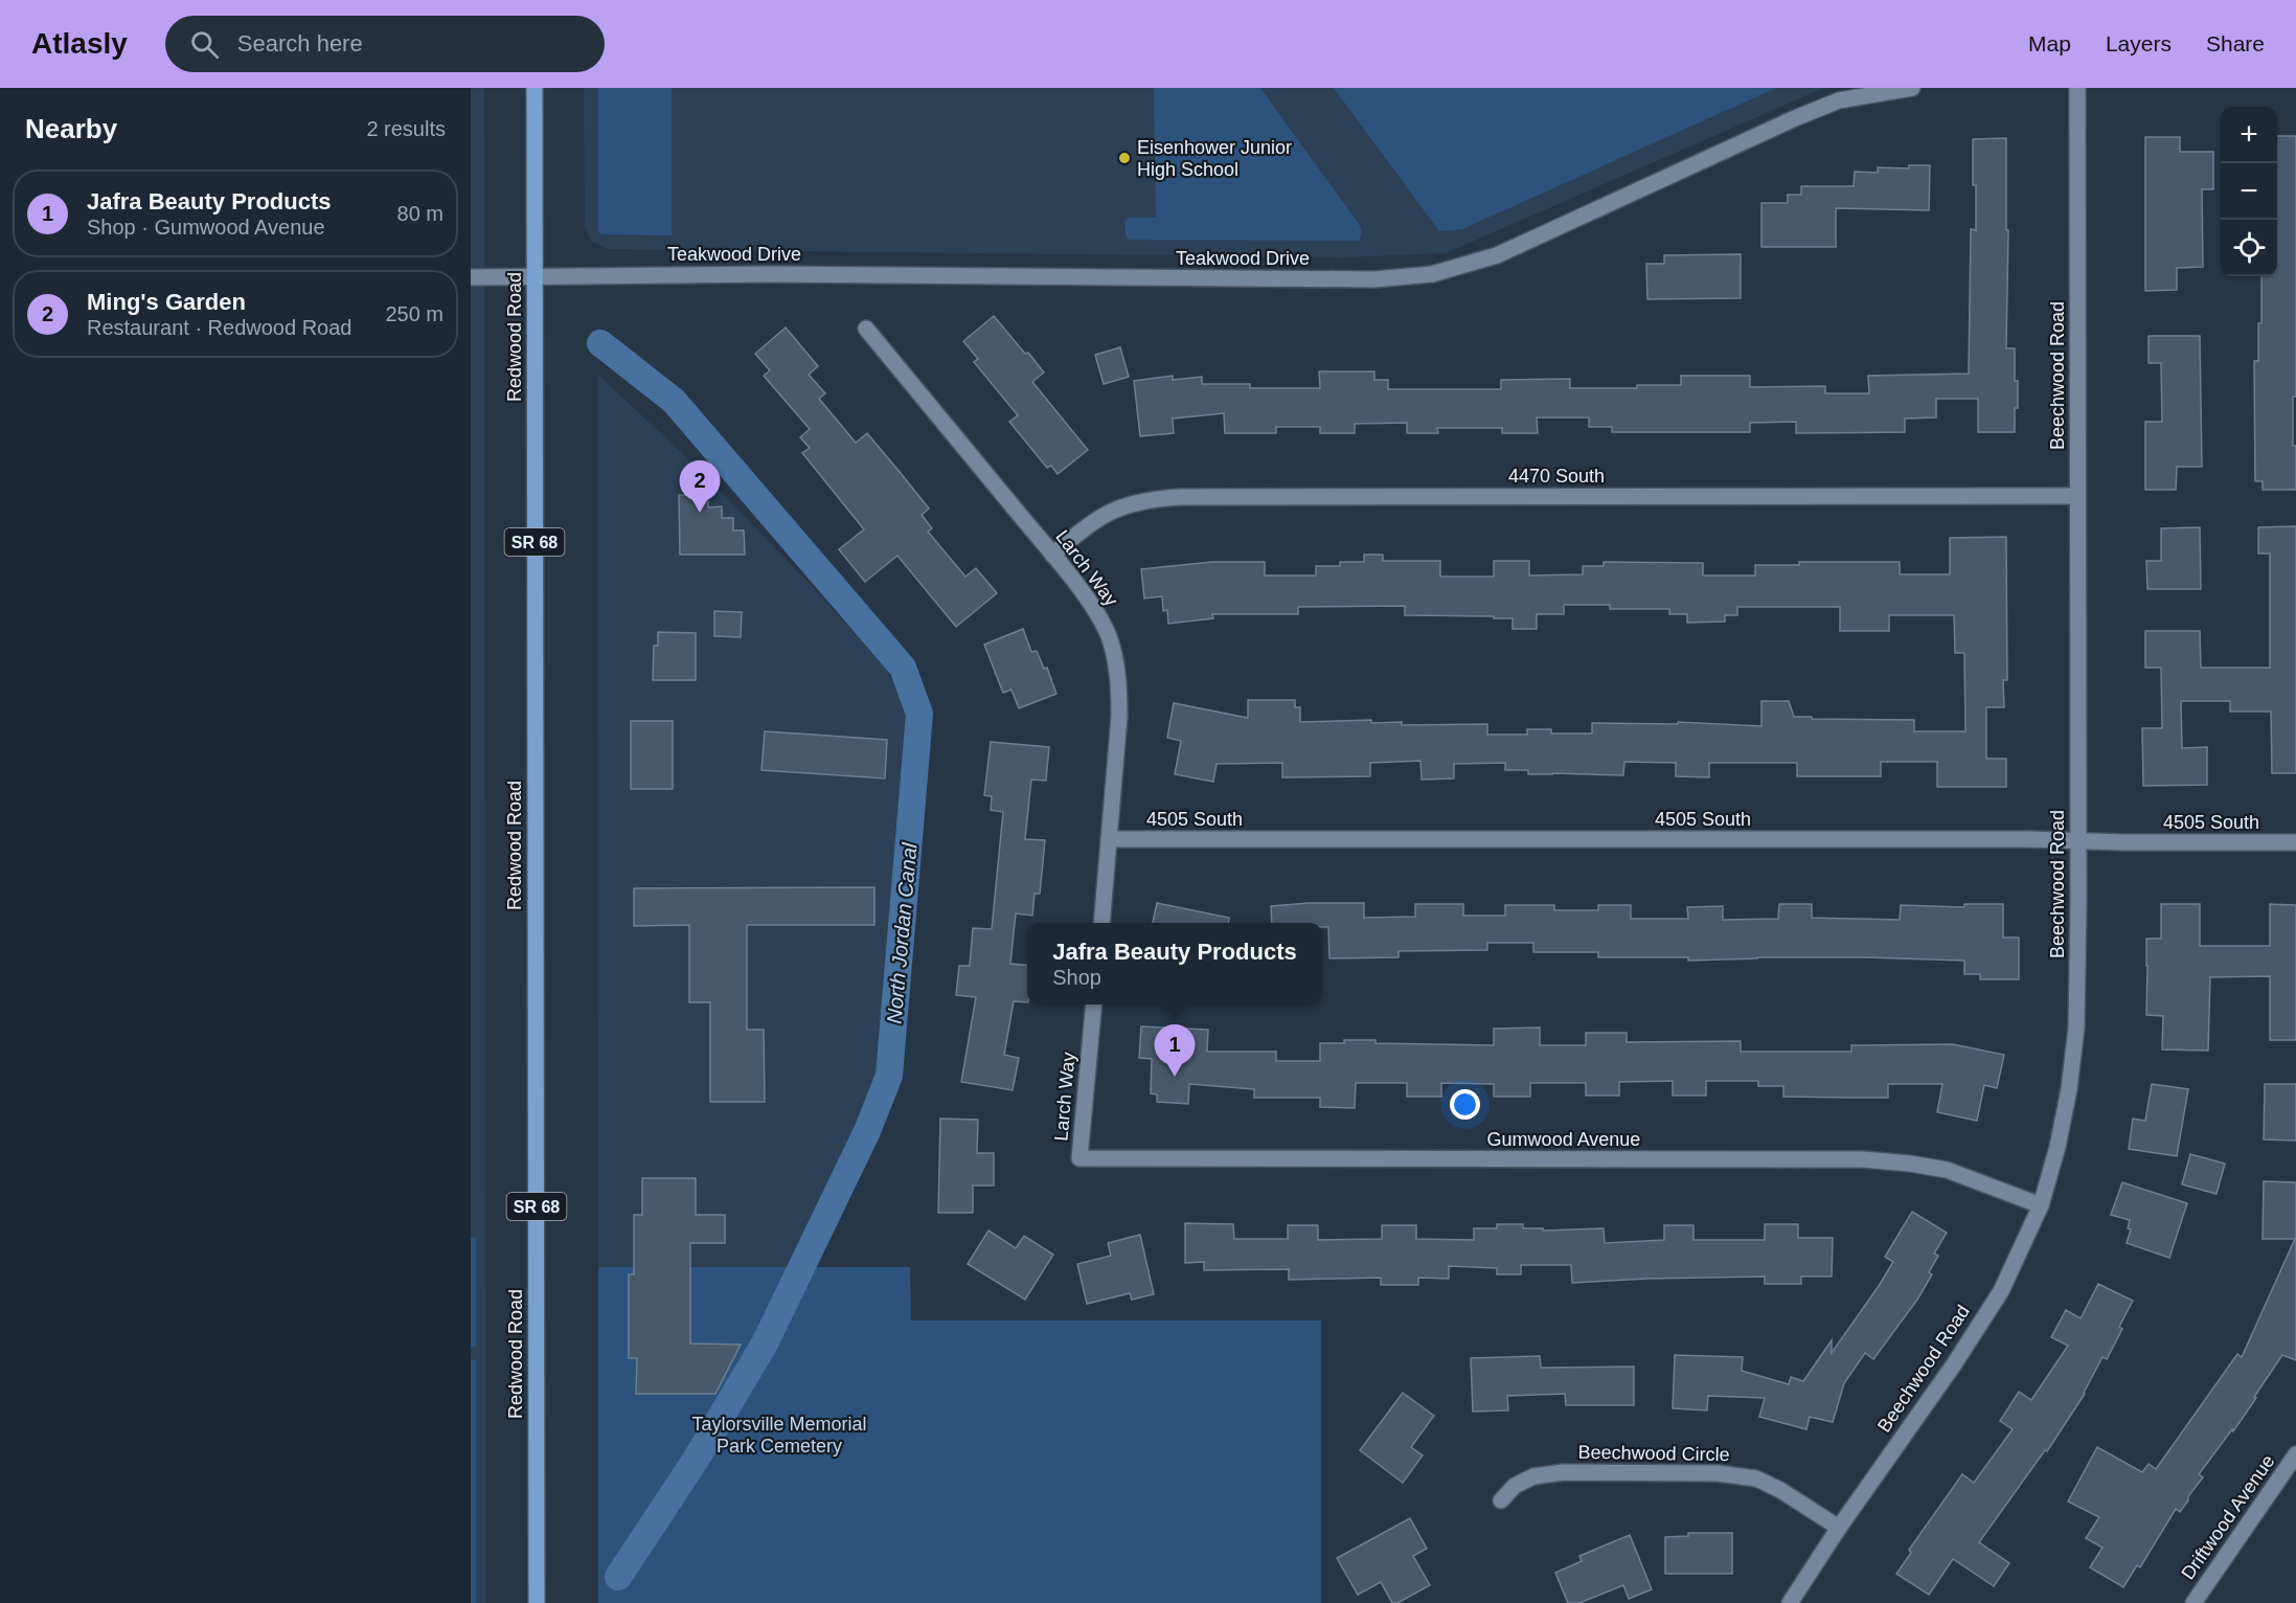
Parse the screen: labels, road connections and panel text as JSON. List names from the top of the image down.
{
  "streets": {
    "main road": ["Redwood Road", "SR 68"],
    "street": [
      "Teakwood Drive",
      "Beechwood Road",
      "4470 South",
      "Larch Way",
      "4505 South",
      "Gumwood Avenue",
      "Beechwood Circle",
      "Driftwood Avenue"
    ]
  },
  "crossings": [
    ["Teakwood Drive", "Redwood Road"],
    ["Beechwood Road", "4470 South"],
    ["Beechwood Road", "4505 South"],
    ["Beechwood Road", "Gumwood Avenue"],
    ["Beechwood Road", "Beechwood Circle"],
    ["4470 South", "Larch Way"],
    ["Larch Way", "4505 South"],
    ["Larch Way", "Gumwood Avenue"]
  ],
  "water": ["North Jordan Canal"],
  "parks": ["Taylorsville Memorial Park Cemetery"],
  "places": ["Eisenhower Junior High School"],
  "page": {
    "header": "Atlasly",
    "search": "Search here",
    "nav": ["Map", "Layers", "Share"],
    "heading": ["Nearby", "2 results"],
    "map_buttons": ["+", "−"],
    "list": [
      {
        "mark": "1",
        "name": "Jafra Beauty Products",
        "note": "Shop · Gumwood Avenue",
        "value": "80 m"
      },
      {
        "mark": "2",
        "name": "Ming's Garden",
        "note": "Restaurant · Redwood Road",
        "value": "250 m"
      }
    ],
    "pins": ["2", "1"],
    "popup": ["Jafra Beauty Products", "Shop"]
  }
}
